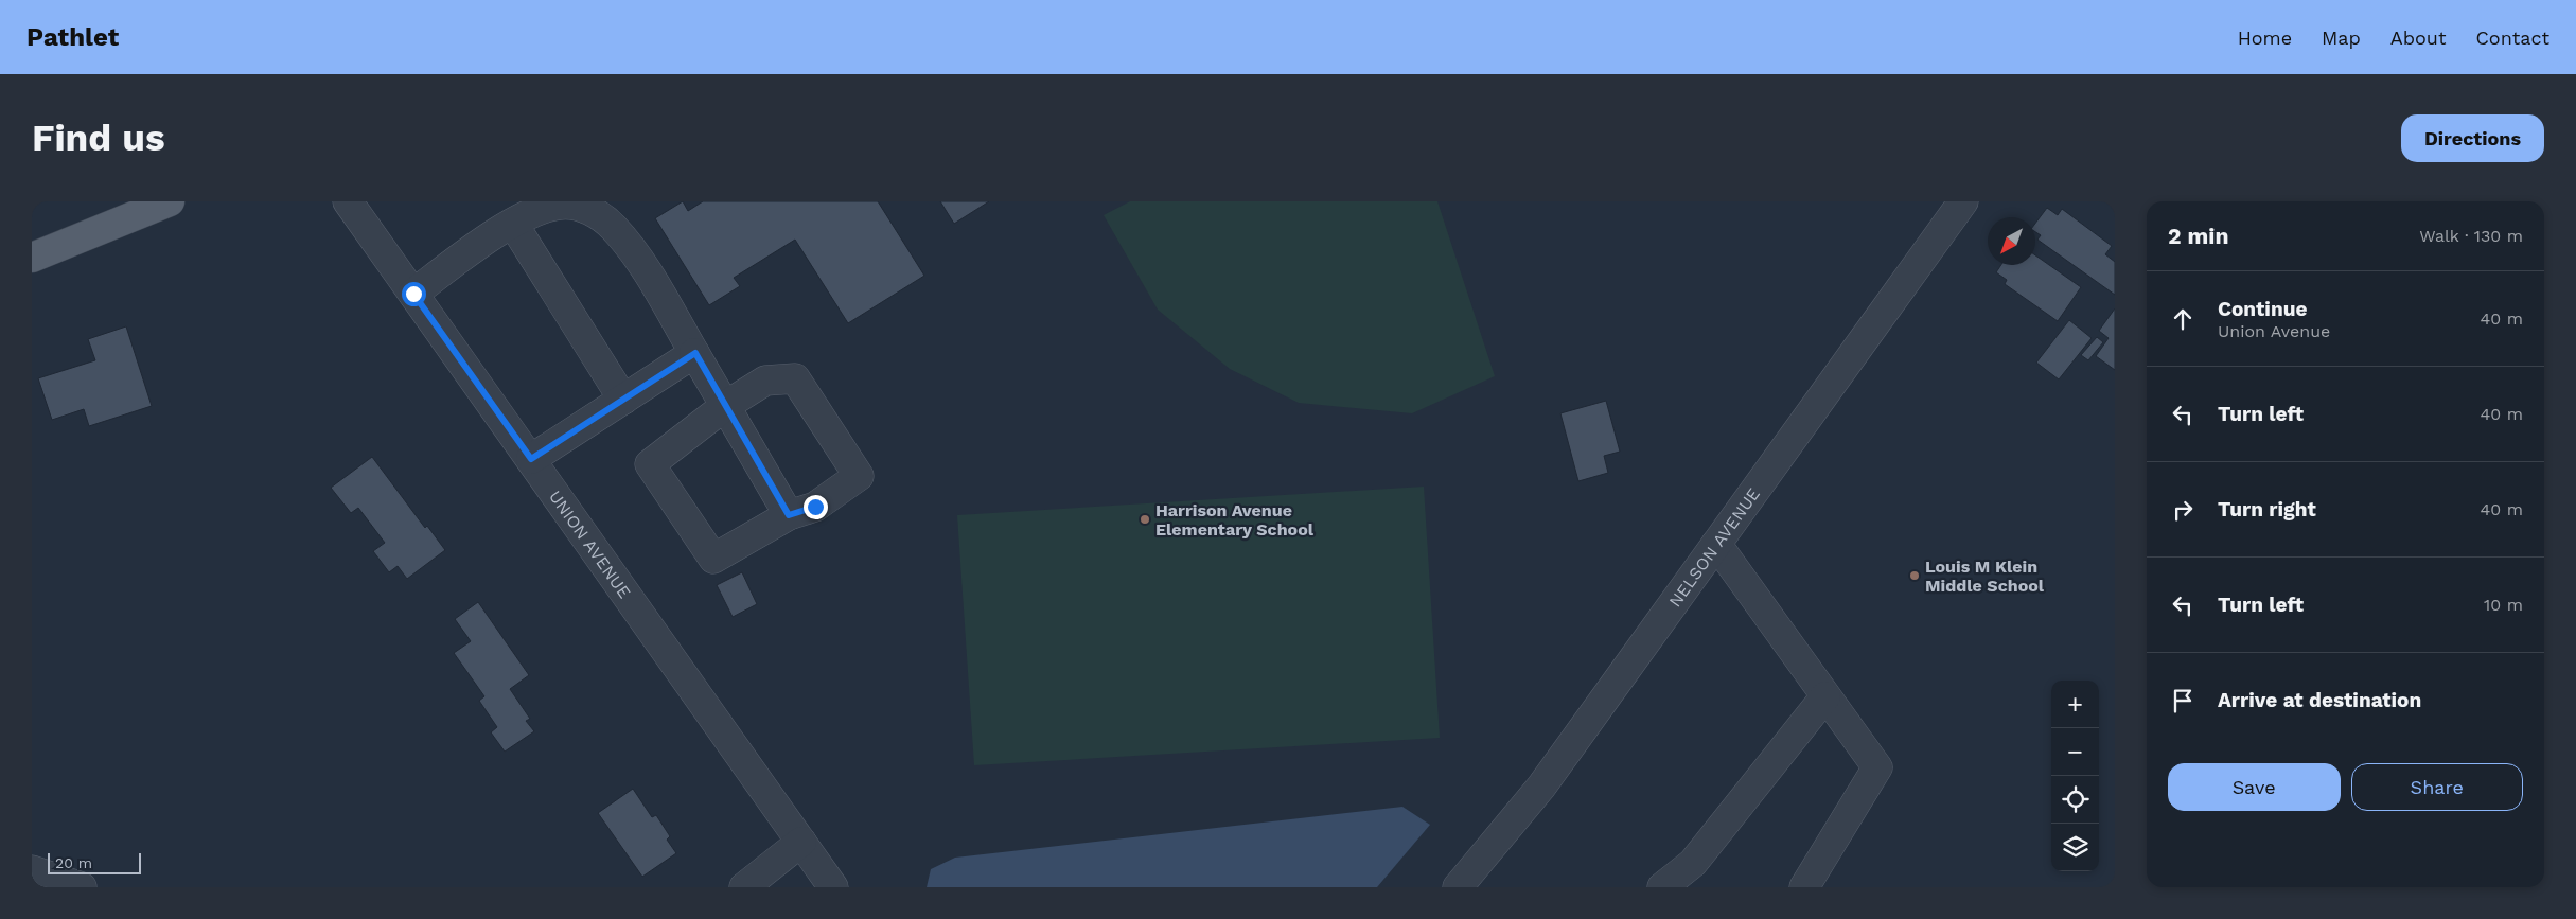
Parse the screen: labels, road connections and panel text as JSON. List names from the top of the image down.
{
  "streets": {
    "street": ["UNION AVENUE", "NELSON AVENUE"]
  },
  "places": ["Harrison Avenue Elementary School", "Louis M Klein Middle School"],
  "scale_bar": "20 m",
  "north": "bottom left",
  "page": {
    "header": "Pathlet",
    "nav": [
      "Home",
      "Map",
      "About",
      "Contact"
    ],
    "buttons": [
      "Directions",
      ["Save", "Share"]
    ],
    "title": "Find us",
    "heading": ["2 min", "Walk · 130 m"],
    "list": [
      ["Continue", "Union Avenue", "40 m"],
      ["Turn left", "40 m"],
      ["Turn right", "40 m"],
      ["Turn left", "10 m"],
      "Arrive at destination"
    ],
    "map_buttons": ["+", "−"],
    "scale": "20 m"
  }
}
